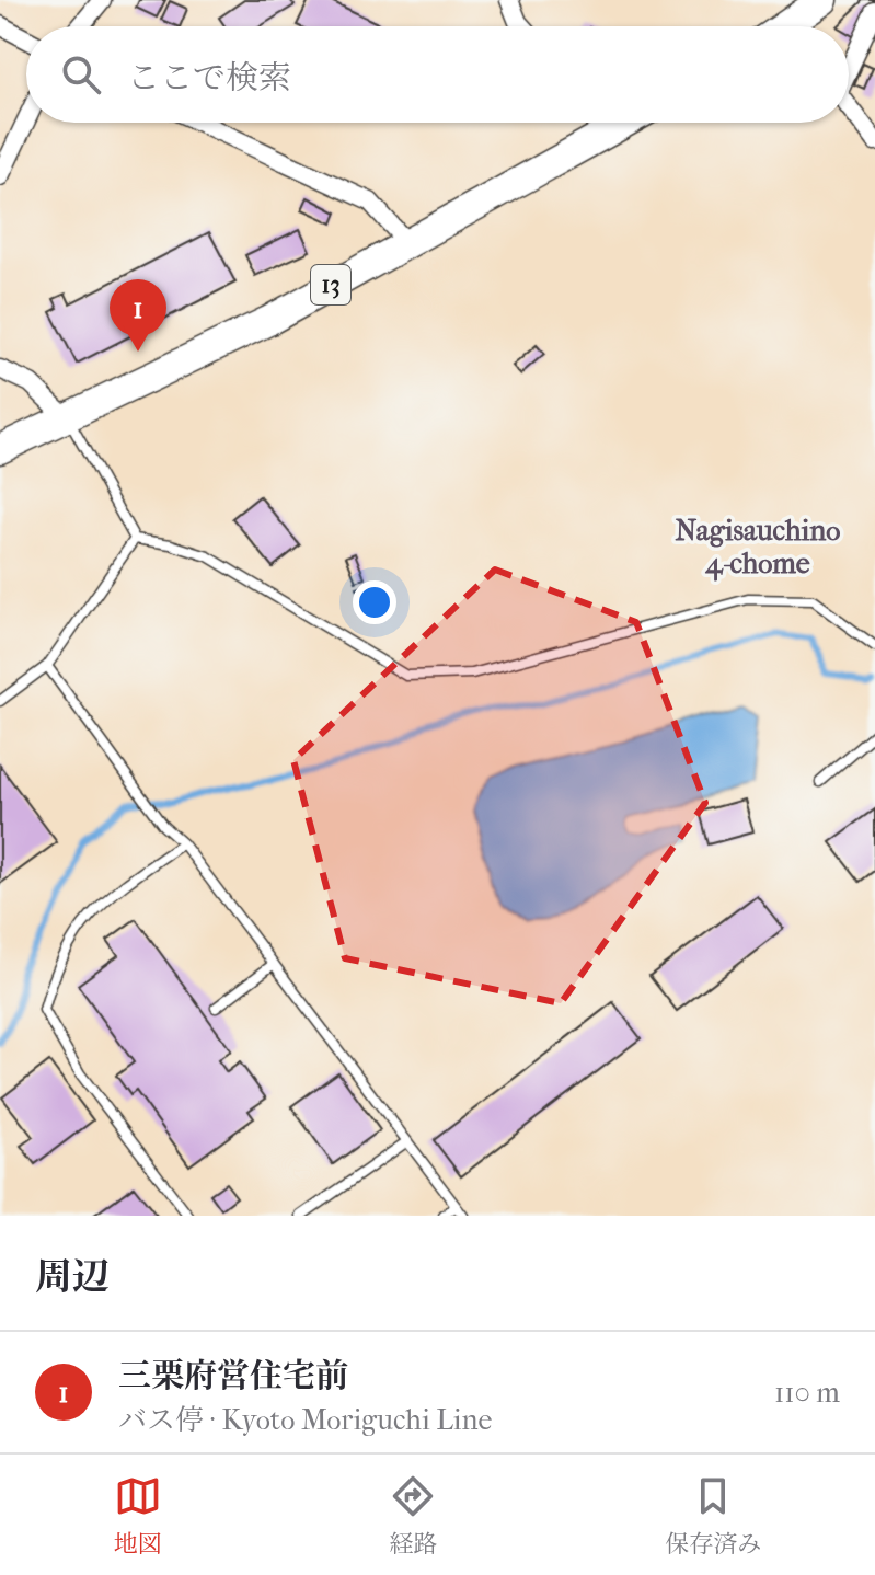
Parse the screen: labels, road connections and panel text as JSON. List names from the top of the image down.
{
  "streets": {
    "main road": ["13"]
  },
  "districts": ["Nagisauchino 4-chome"],
  "page": {
    "search": "ここで検索",
    "pins": "1",
    "heading": "周辺",
    "list": [
      {
        "mark": "1",
        "name": "三栗府営住宅前",
        "note": "バス停 · Kyoto Moriguchi Line",
        "value": "110 m"
      }
    ],
    "nav": ["地図", "経路", "保存済み"]
  }
}
